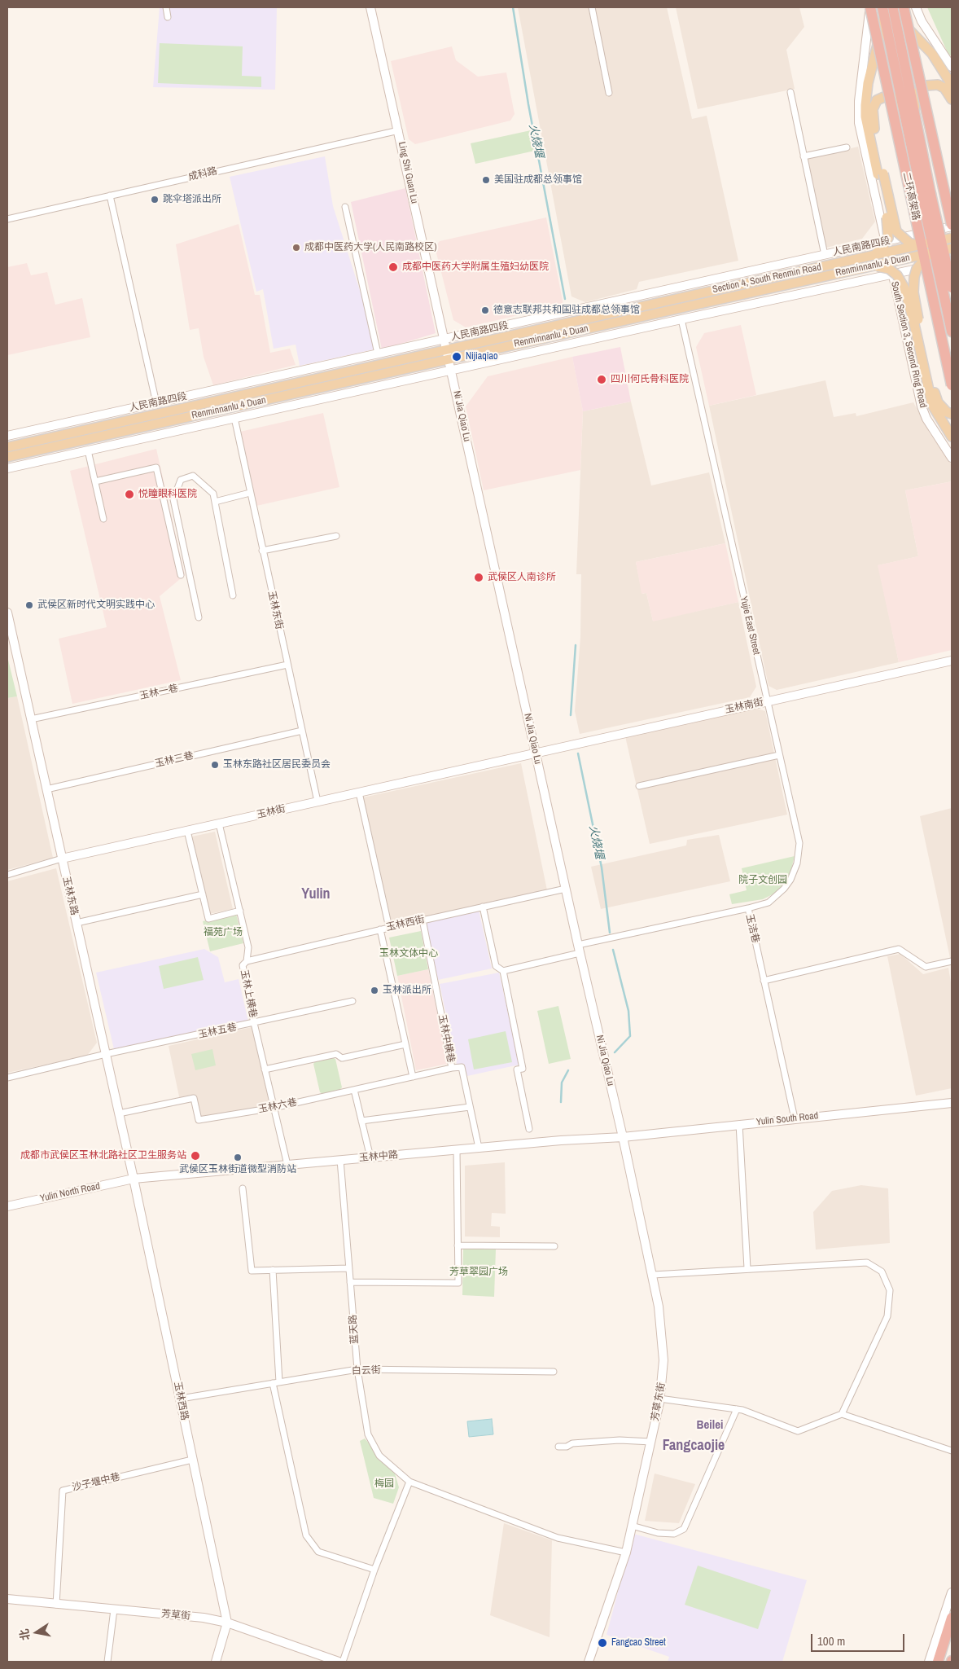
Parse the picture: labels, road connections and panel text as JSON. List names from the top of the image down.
{
  "streets": {
    "highway": ["二环高架路"],
    "main road": ["Renminnanlu 4 Duan", "Section 4, South Renmin Road"],
    "street": [
      "Ling Shi Guan Lu",
      "成科路",
      "人民南路四段",
      "South Section 3, Second Ring Road",
      "Ni Jia Qiao Lu",
      "玉林东街",
      "Yujie East Street",
      "玉林一巷",
      "玉林南街",
      "玉林三巷",
      "玉林街",
      "玉林东路",
      "玉林西街",
      "玉洁巷",
      "玉林上横巷",
      "玉林五巷",
      "玉林中横巷",
      "玉林六巷",
      "Yulin South Road",
      "玉林中路",
      "Yulin North Road",
      "蓝天路",
      "白云街",
      "玉林西路",
      "芳草东街",
      "沙子堰中巷",
      "芳草街"
    ]
  },
  "crossings": [
    ["Ling Shi Guan Lu", "成科路"],
    ["Ling Shi Guan Lu", "人民南路四段"],
    ["Ling Shi Guan Lu", "Ni Jia Qiao Lu"],
    ["二环高架路", "South Section 3, Second Ring Road"],
    ["人民南路四段", "South Section 3, Second Ring Road"],
    ["人民南路四段", "Ni Jia Qiao Lu"],
    ["Renminnanlu 4 Duan", "Section 4, South Renmin Road"],
    ["Renminnanlu 4 Duan", "Ni Jia Qiao Lu"],
    ["Ni Jia Qiao Lu", "玉林南街"],
    ["Ni Jia Qiao Lu", "玉林街"],
    ["Ni Jia Qiao Lu", "玉林西街"],
    ["Ni Jia Qiao Lu", "玉洁巷"],
    ["Ni Jia Qiao Lu", "Yulin South Road"],
    ["Ni Jia Qiao Lu", "玉林中路"],
    ["Ni Jia Qiao Lu", "芳草东街"],
    ["玉林东街", "玉林一巷"],
    ["玉林东街", "玉林三巷"],
    ["玉林东街", "玉林街"],
    ["Yujie East Street", "玉林南街"],
    ["Yujie East Street", "玉洁巷"],
    ["玉林一巷", "玉林东路"],
    ["玉林南街", "玉林街"],
    ["玉林三巷", "玉林东路"],
    ["玉林街", "玉林东路"],
    ["玉林街", "玉林上横巷"],
    ["玉林东路", "玉林五巷"],
    ["玉林东路", "玉林六巷"],
    ["玉林东路", "玉林中路"],
    ["玉林东路", "Yulin North Road"],
    ["玉林东路", "玉林西路"],
    ["玉林西街", "玉林上横巷"],
    ["玉林西街", "玉林中横巷"],
    ["玉洁巷", "Yulin South Road"],
    ["玉林上横巷", "玉林五巷"],
    ["玉林上横巷", "玉林六巷"],
    ["玉林上横巷", "玉林中路"],
    ["玉林中横巷", "玉林六巷"],
    ["玉林中横巷", "玉林中路"],
    ["Yulin South Road", "玉林中路"],
    ["Yulin South Road", "芳草东街"],
    ["玉林中路", "Yulin North Road"],
    ["玉林中路", "蓝天路"],
    ["玉林中路", "玉林西路"],
    ["玉林中路", "芳草东街"],
    ["Yulin North Road", "玉林西路"],
    ["蓝天路", "白云街"],
    ["白云街", "玉林西路"],
    ["玉林西路", "沙子堰中巷"],
    ["玉林西路", "芳草街"],
    ["沙子堰中巷", "芳草街"]
  ],
  "districts": ["Yulin", "Beilei", "Fangcaojie"],
  "water": ["火烧堰"],
  "parks": [
    "院子文创园",
    "福苑广场",
    "玉林文体中心",
    "芳草翠园广场",
    "梅园"
  ],
  "places": [
    "美国驻成都总领事馆",
    "跳伞塔派出所",
    "成都中医药大学(人民南路校区)",
    "成都中医药大学附属生殖妇幼医院",
    "德意志联邦共和国驻成都总领事馆",
    "Nijiaqiao",
    "四川何氏骨科医院",
    "悦瞳眼科医院",
    "武侯区人南诊所",
    "武侯区新时代文明实践中心",
    "玉林东路社区居民委员会",
    "玉林派出所",
    "成都市武侯区玉林北路社区卫生服务站",
    "武侯区玉林街道微型消防站",
    "Fangcao Street"
  ],
  "scale_bar": "100 m",
  "north": "left"
}
